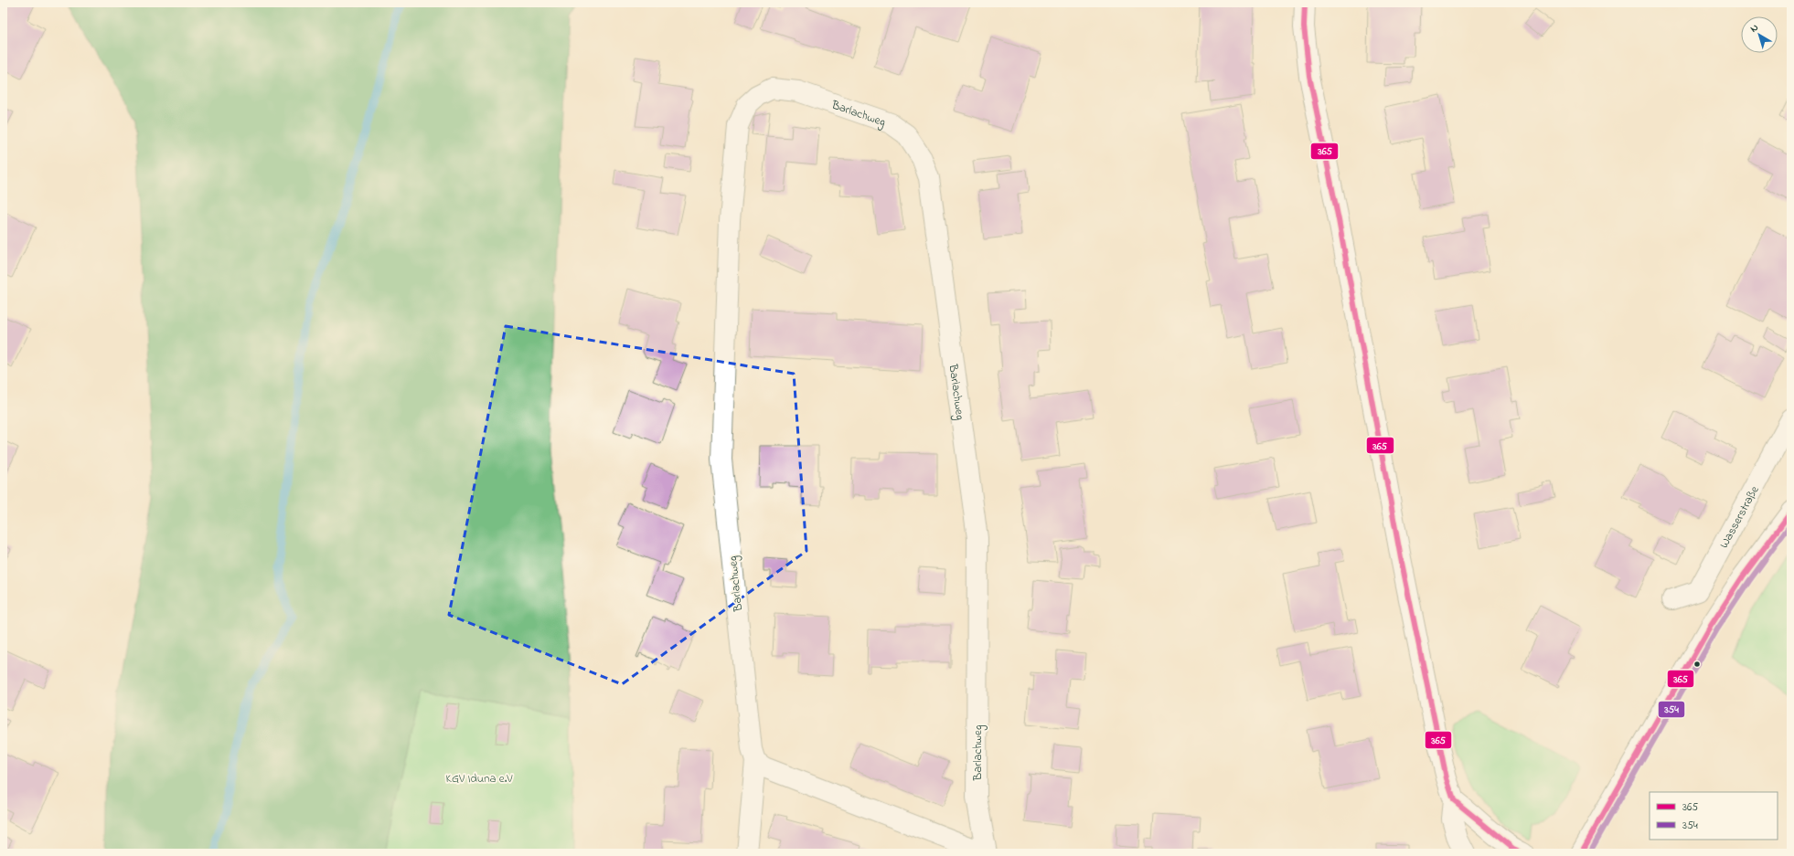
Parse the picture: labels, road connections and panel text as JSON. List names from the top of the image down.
{
  "streets": {
    "street": ["Barlachweg", "Wasserstraße"]
  },
  "parks": ["KGV Iduna e.V"],
  "lines": ["transit line 365", "transit line 354"],
  "legend": ["365", "354"],
  "north": "top left"
}
